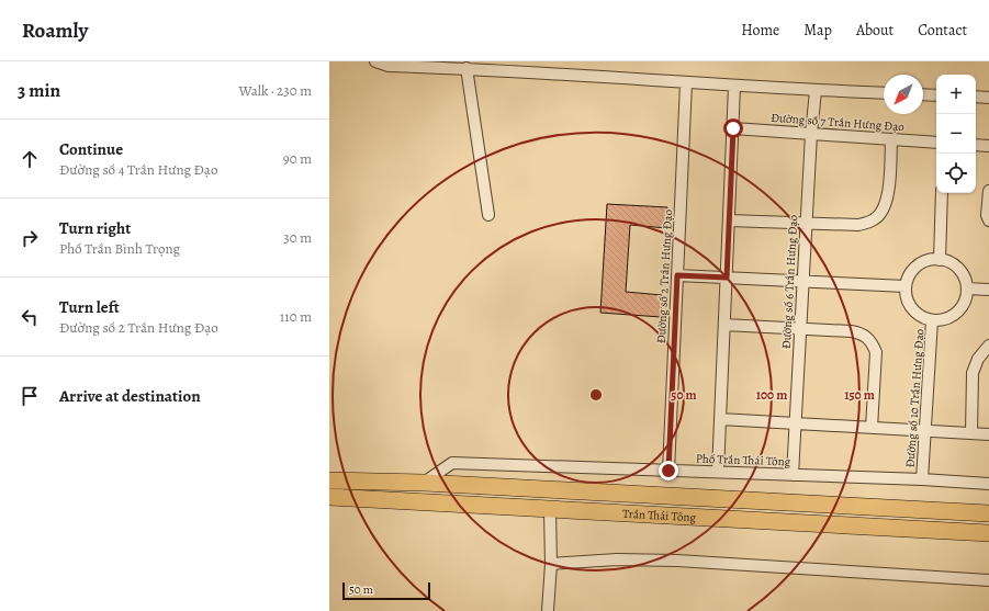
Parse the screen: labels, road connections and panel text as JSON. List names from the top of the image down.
{
  "streets": {
    "main road": ["Trần Thái Tông"],
    "street": [
      "Đường số 7 Trần Hưng Đạo",
      "Đường số 2 Trần Hưng Đạo",
      "Đường số 6 Trần Hưng Đạo",
      "Đường số 10 Trần Hưng Đạo",
      "Phố Trần Thái Tông"
    ]
  },
  "crossings": [
    ["Đường số 7 Trần Hưng Đạo", "Đường số 6 Trần Hưng Đạo"],
    ["Đường số 2 Trần Hưng Đạo", "Phố Trần Thái Tông"],
    ["Đường số 6 Trần Hưng Đạo", "Phố Trần Thái Tông"],
    ["Đường số 10 Trần Hưng Đạo", "Phố Trần Thái Tông"],
    ["Phố Trần Thái Tông", "Trần Thái Tông"]
  ],
  "scale_bar": "50 m",
  "north": "bottom left",
  "page": {
    "header": "Roamly",
    "nav": [
      "Home",
      "Map",
      "About",
      "Contact"
    ],
    "heading": ["3 min", "Walk · 230 m"],
    "map_buttons": ["+", "−"],
    "list": [
      ["Continue", "Đường số 4 Trần Hưng Đạo", "90 m"],
      ["Turn right", "Phố Trần Bình Trọng", "30 m"],
      ["Turn left", "Đường số 2 Trần Hưng Đạo", "110 m"],
      "Arrive at destination"
    ],
    "scale": "50 m"
  },
  "rings": ["50 m", "100 m", "150 m"]
}
